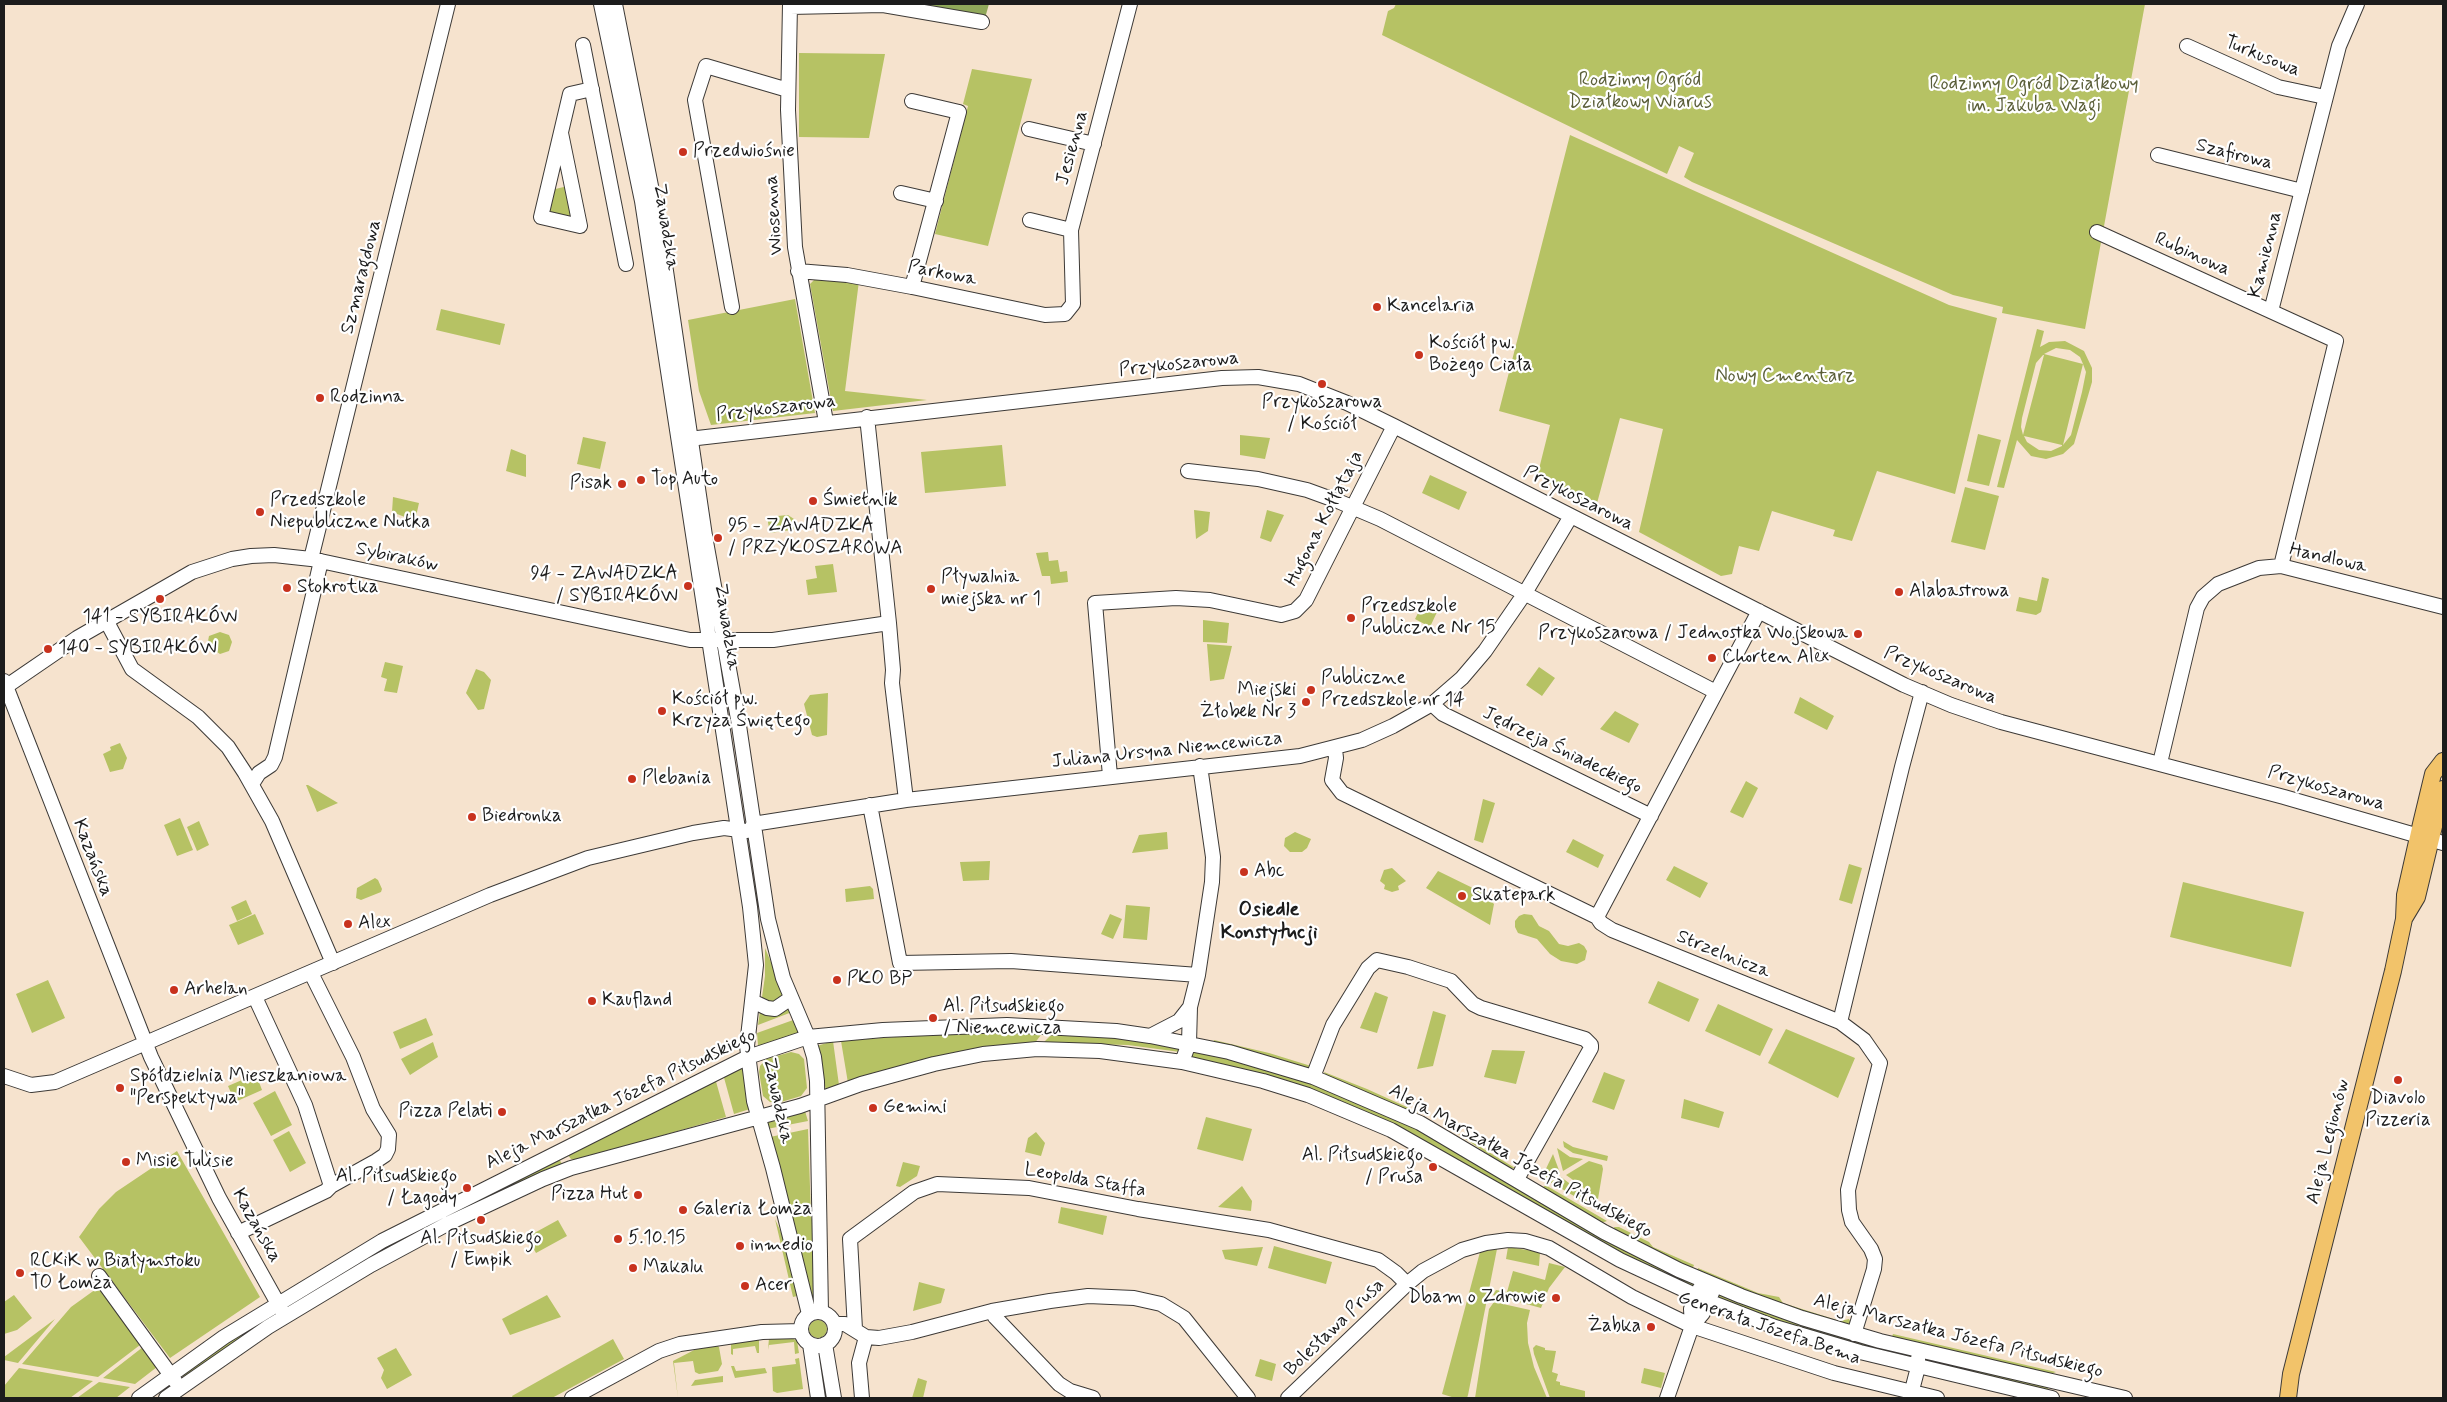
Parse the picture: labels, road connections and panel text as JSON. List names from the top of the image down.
{
  "streets": {
    "main road": ["Aleja Legionów"],
    "street": [
      "Turkusowa",
      "Jesienna",
      "Szafirowa",
      "Wiosenna",
      "Zawadzka",
      "Rubinowa",
      "Kamienna",
      "Parkowa",
      "Szmaragdowa",
      "Przykoszarowa",
      "Hugona Kołłątaja",
      "Sybiraków",
      "Handlowa",
      "Juliana Ursyna Niemcewicza",
      "Jędrzeja Śniadeckiego",
      "Kazańska",
      "Strzelnicza",
      "Aleja Marszałka Józefa Piłsudskiego",
      "Leopolda Staffa",
      "Bolesława Prusa",
      "Generała Józefa Bema"
    ]
  },
  "crossings": [
    ["Turkusowa", "Kamienna"],
    ["Jesienna", "Parkowa"],
    ["Szafirowa", "Kamienna"],
    ["Wiosenna", "Parkowa"],
    ["Wiosenna", "Przykoszarowa"],
    ["Zawadzka", "Przykoszarowa"],
    ["Zawadzka", "Sybiraków"],
    ["Zawadzka", "Juliana Ursyna Niemcewicza"],
    ["Zawadzka", "Aleja Marszałka Józefa Piłsudskiego"],
    ["Rubinowa", "Kamienna"],
    ["Kamienna", "Handlowa"],
    ["Szmaragdowa", "Sybiraków"],
    ["Przykoszarowa", "Hugona Kołłątaja"],
    ["Przykoszarowa", "Handlowa"],
    ["Przykoszarowa", "Juliana Ursyna Niemcewicza"],
    ["Przykoszarowa", "Jędrzeja Śniadeckiego"],
    ["Przykoszarowa", "Aleja Legionów"],
    ["Hugona Kołłątaja", "Juliana Ursyna Niemcewicza"],
    ["Sybiraków", "Kazańska"],
    ["Juliana Ursyna Niemcewicza", "Jędrzeja Śniadeckiego"],
    ["Juliana Ursyna Niemcewicza", "Strzelnicza"],
    ["Jędrzeja Śniadeckiego", "Strzelnicza"],
    ["Kazańska", "Aleja Marszałka Józefa Piłsudskiego"],
    ["Strzelnicza", "Aleja Marszałka Józefa Piłsudskiego"],
    ["Leopolda Staffa", "Bolesława Prusa"],
    ["Leopolda Staffa", "Generała Józefa Bema"],
    ["Bolesława Prusa", "Generała Józefa Bema"]
  ],
  "districts": ["Osiedle Konstytucji"],
  "parks": ["Rodzinny Ogród Działkowy Wiarus", "Rodzinny Ogród Działkowy im. Jakuba Wagi", "Nowy Cmentarz"],
  "places": [
    "Przedwiośnie",
    "Kancelaria",
    "Kościół pw. Bożego Ciała",
    "Przykoszarowa / Kościół",
    "Rodzinna",
    "Top Auto",
    "Pisak",
    "Śmietnik",
    "Przedszkole Niepubliczne Nutka",
    "95 - ZAWADZKA / PRZYKOSZAROWA",
    "94 - ZAWADZKA / SYBIRAKÓW",
    "Stokrotka",
    "Pływalnia miejska nr 1",
    "Alabastrowa",
    "141 - SYBIRAKÓW",
    "Przedszkole Publiczne Nr 15",
    "Przykoszarowa / Jednostka Wojskowa",
    "140 - SYBIRAKÓW",
    "Chorten Alex",
    "Publiczne Przedszkole nr 14",
    "Miejski Żłobek Nr 3",
    "Kościół pw. Krzyża Świętego",
    "Plebania",
    "Biedronka",
    "Abc",
    "Skatepark",
    "Alex",
    "PKO BP",
    "Arhelan",
    "Kaufland",
    "Al. Piłsudskiego / Niemcewicza",
    "Diavolo Pizzeria",
    "Spółdzielnia Mieszkaniowa \"Perspektywa\"",
    "Gemini",
    "Pizza Pelati",
    "Misie Tulisie",
    "Al. Piłsudskiego / Prusa",
    "Al. Piłsudskiego / Łagody",
    "Pizza Hut",
    "Galeria Łomża",
    "Al. Piłsudskiego / Empik",
    "5.10.15",
    "inmedio",
    "Makalu",
    "RCKiK w Białymstoku TO Łomża",
    "Acer",
    "Dbam o Zdrowie",
    "Żabka"
  ]
}
